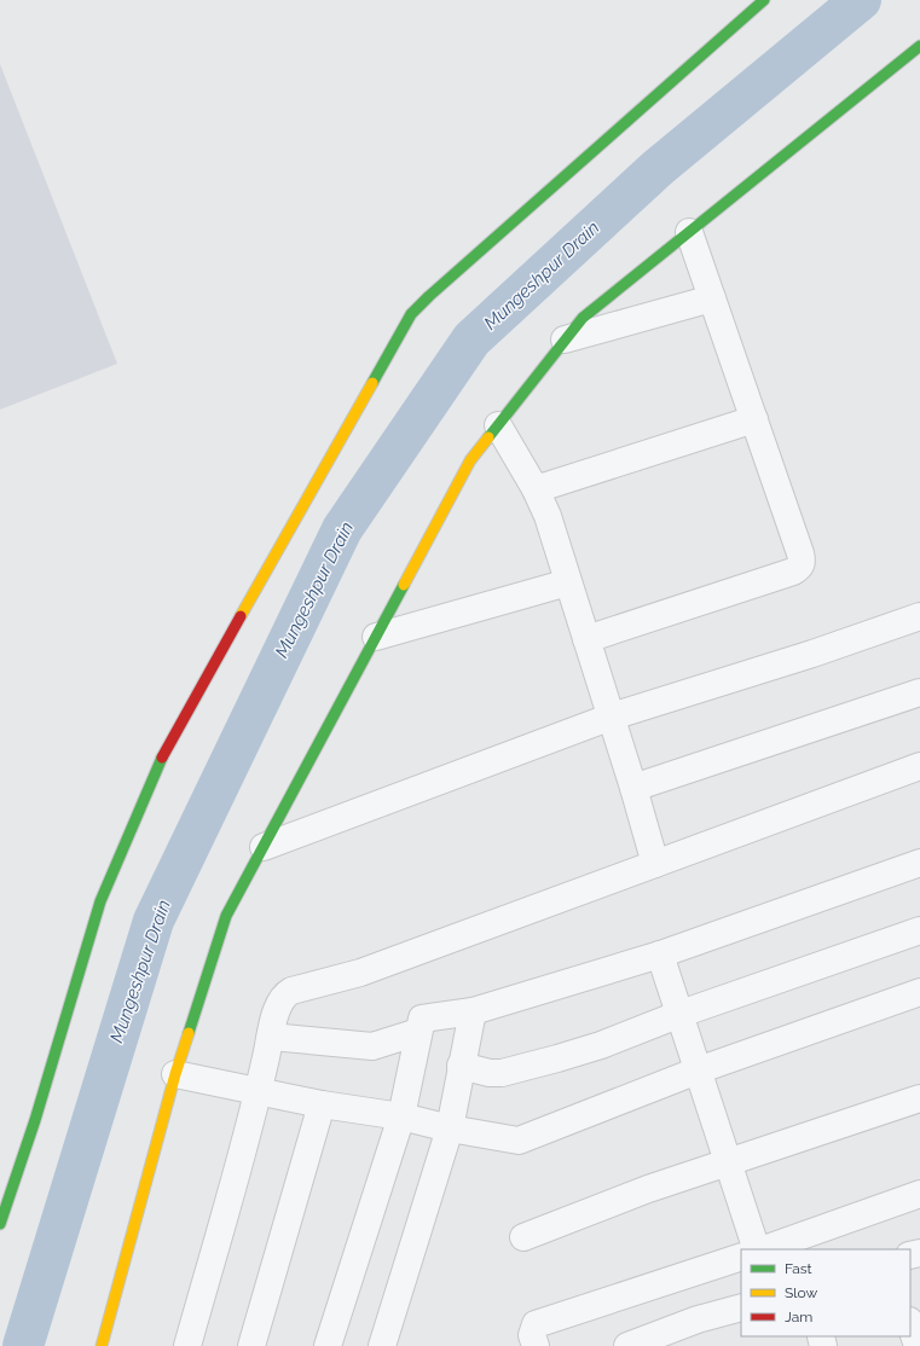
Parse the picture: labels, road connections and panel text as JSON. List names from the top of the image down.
{
  "water": ["Mungeshpur Drain"],
  "legend": ["Fast", "Slow", "Jam"]
}
